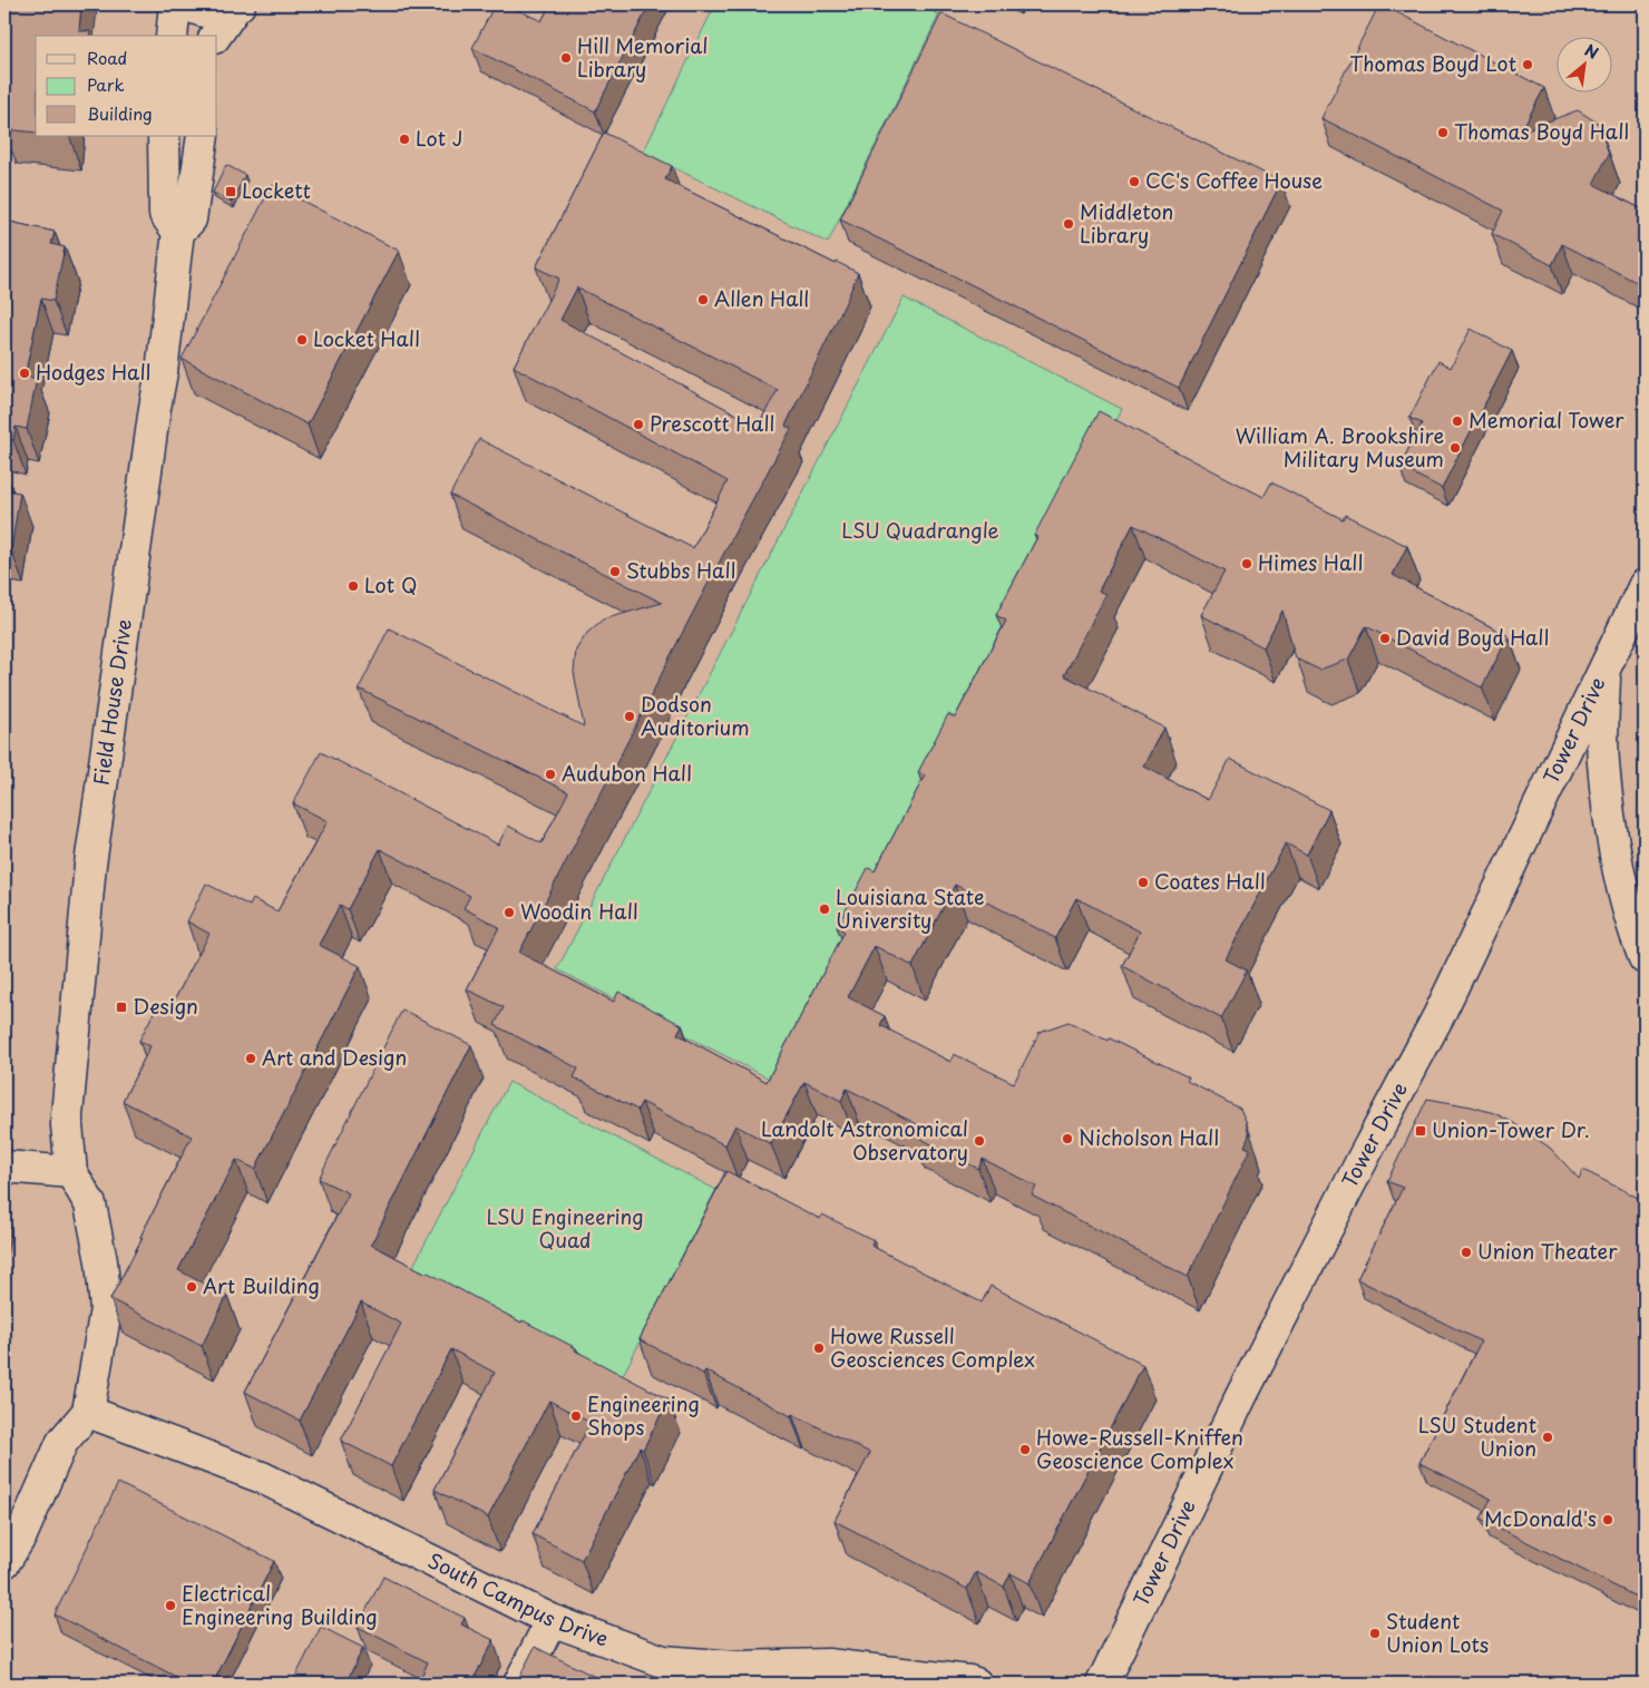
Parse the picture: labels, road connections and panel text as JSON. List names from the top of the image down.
{
  "streets": {
    "street": ["Field House Drive", "Tower Drive", "South Campus Drive"]
  },
  "parks": ["LSU Quadrangle", "LSU Engineering Quad"],
  "places": {
    "other": [
      "Hill Memorial Library",
      "Thomas Boyd Lot",
      "Thomas Boyd Hall",
      "Lot J",
      "CC's Coffee House",
      "Middleton Library",
      "Allen Hall",
      "Locket Hall",
      "Hodges Hall",
      "Memorial Tower",
      "Prescott Hall",
      "William A. Brookshire Military Museum",
      "Himes Hall",
      "Stubbs Hall",
      "Lot Q",
      "David Boyd Hall",
      "Dodson Auditorium",
      "Audubon Hall",
      "Coates Hall",
      "Louisiana State University",
      "Woodin Hall",
      "Art and Design",
      "Nicholson Hall",
      "Landolt Astronomical Observatory",
      "Union Theater",
      "Art Building",
      "Howe Russell Geosciences Complex",
      "Engineering Shops",
      "LSU Student Union",
      "Howe-Russell-Kniffen Geoscience Complex",
      "McDonald's",
      "Electrical Engineering Building",
      "Student Union Lots"
    ],
    "transit": ["Lockett", "Design", "Union-Tower Dr."]
  },
  "legend": ["Road", "Park", "Building"],
  "north": "top right"
}
